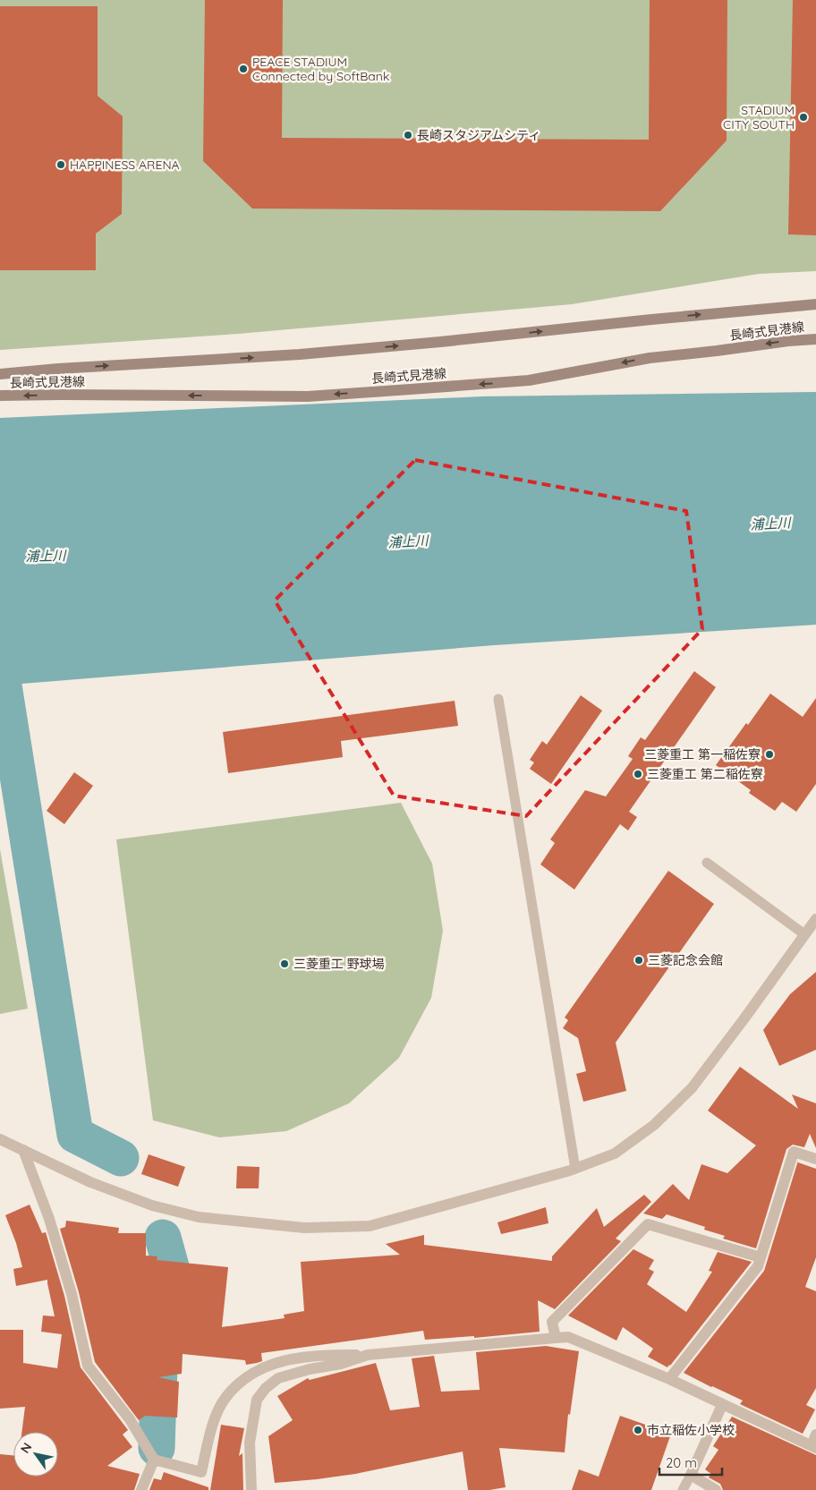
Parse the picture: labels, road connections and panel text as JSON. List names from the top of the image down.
{
  "streets": {
    "main road": ["長崎式見港線"]
  },
  "water": ["浦上川"],
  "places": [
    "PEACE STADIUM Connected by SoftBank",
    "STADIUM CITY SOUTH",
    "長崎スタジアムシティ",
    "HAPPINESS ARENA",
    "三菱重工 第一稲佐寮",
    "三菱重工 第二稲佐寮",
    "三菱記念会館",
    "三菱重工 野球場",
    "市立稲佐小学校"
  ],
  "scale_bar": "20 m",
  "north": "top left"
}
